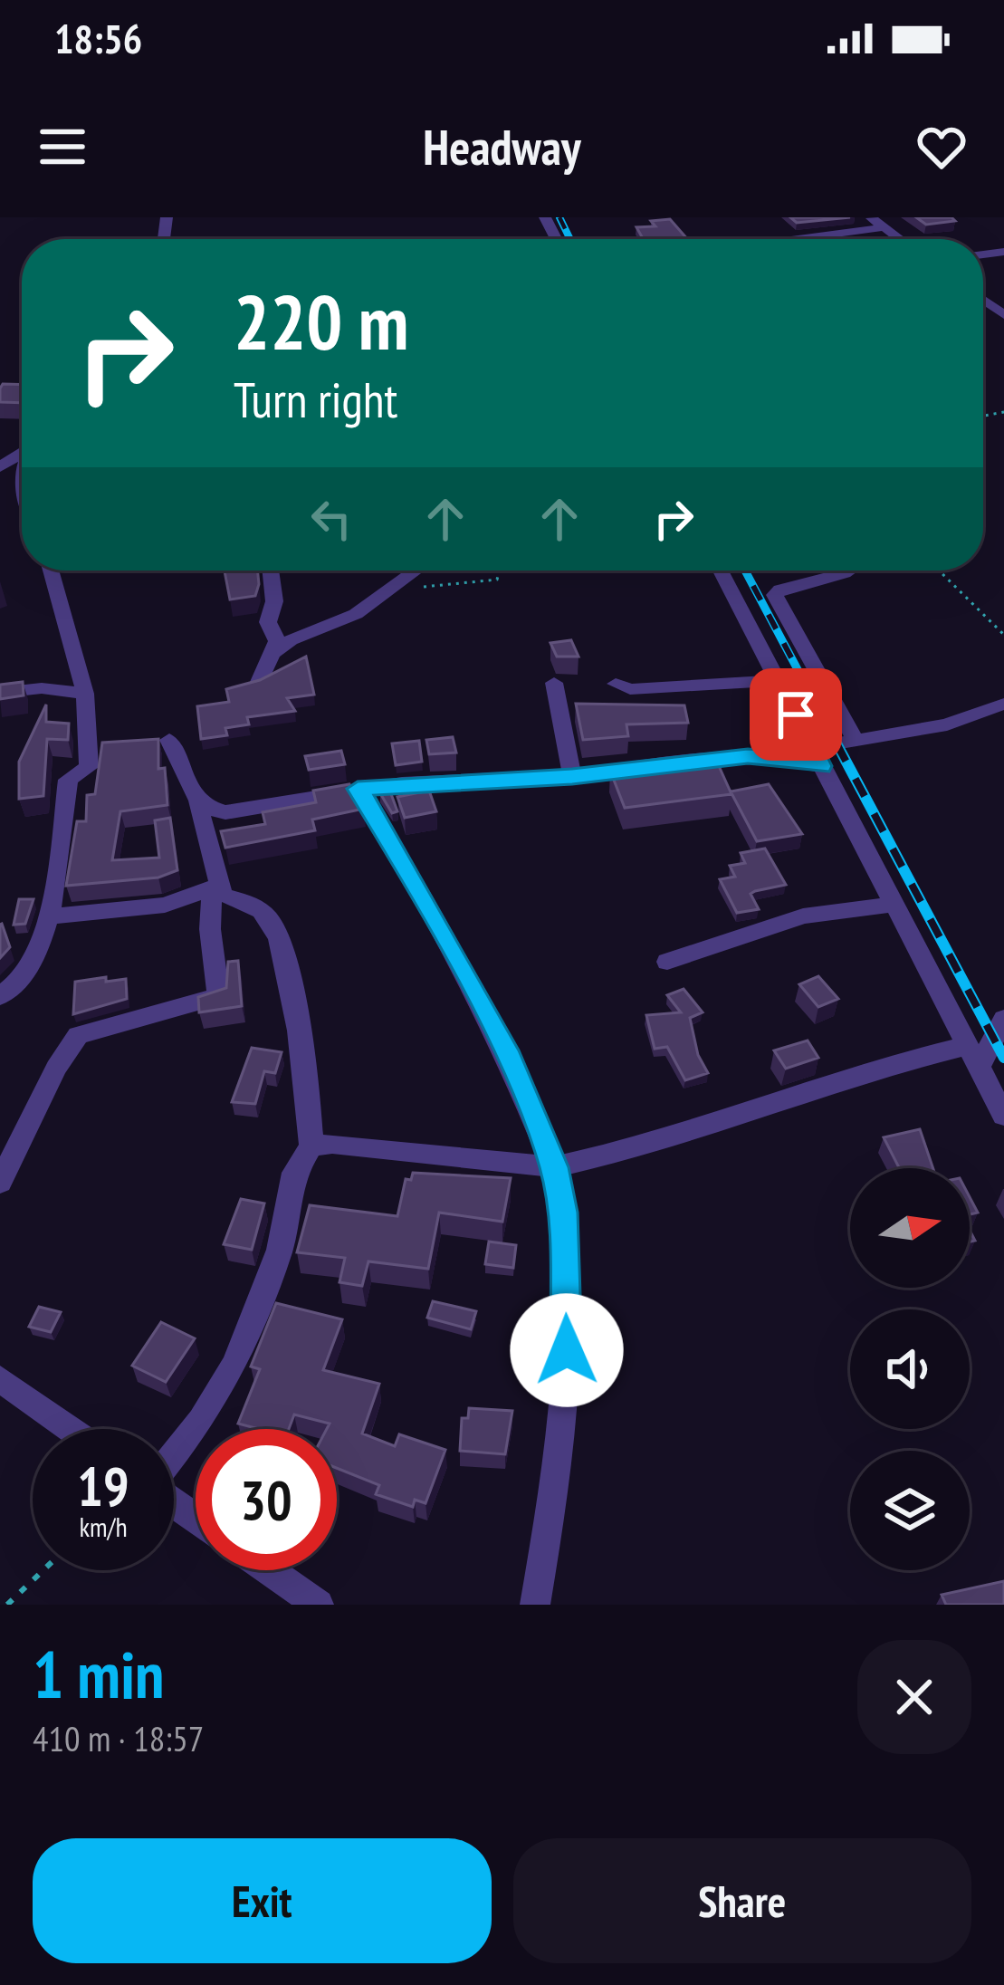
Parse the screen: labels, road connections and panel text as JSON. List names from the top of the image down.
{
  "north": "right",
  "page": {
    "status": "18:56",
    "header": "Headway",
    "turn": ["220 m", "Turn right"],
    "speed": "19 km/h",
    "limit": "30",
    "heading": ["1 min", "410 m · 18:57"],
    "buttons": ["Exit", "Share"]
  }
}
